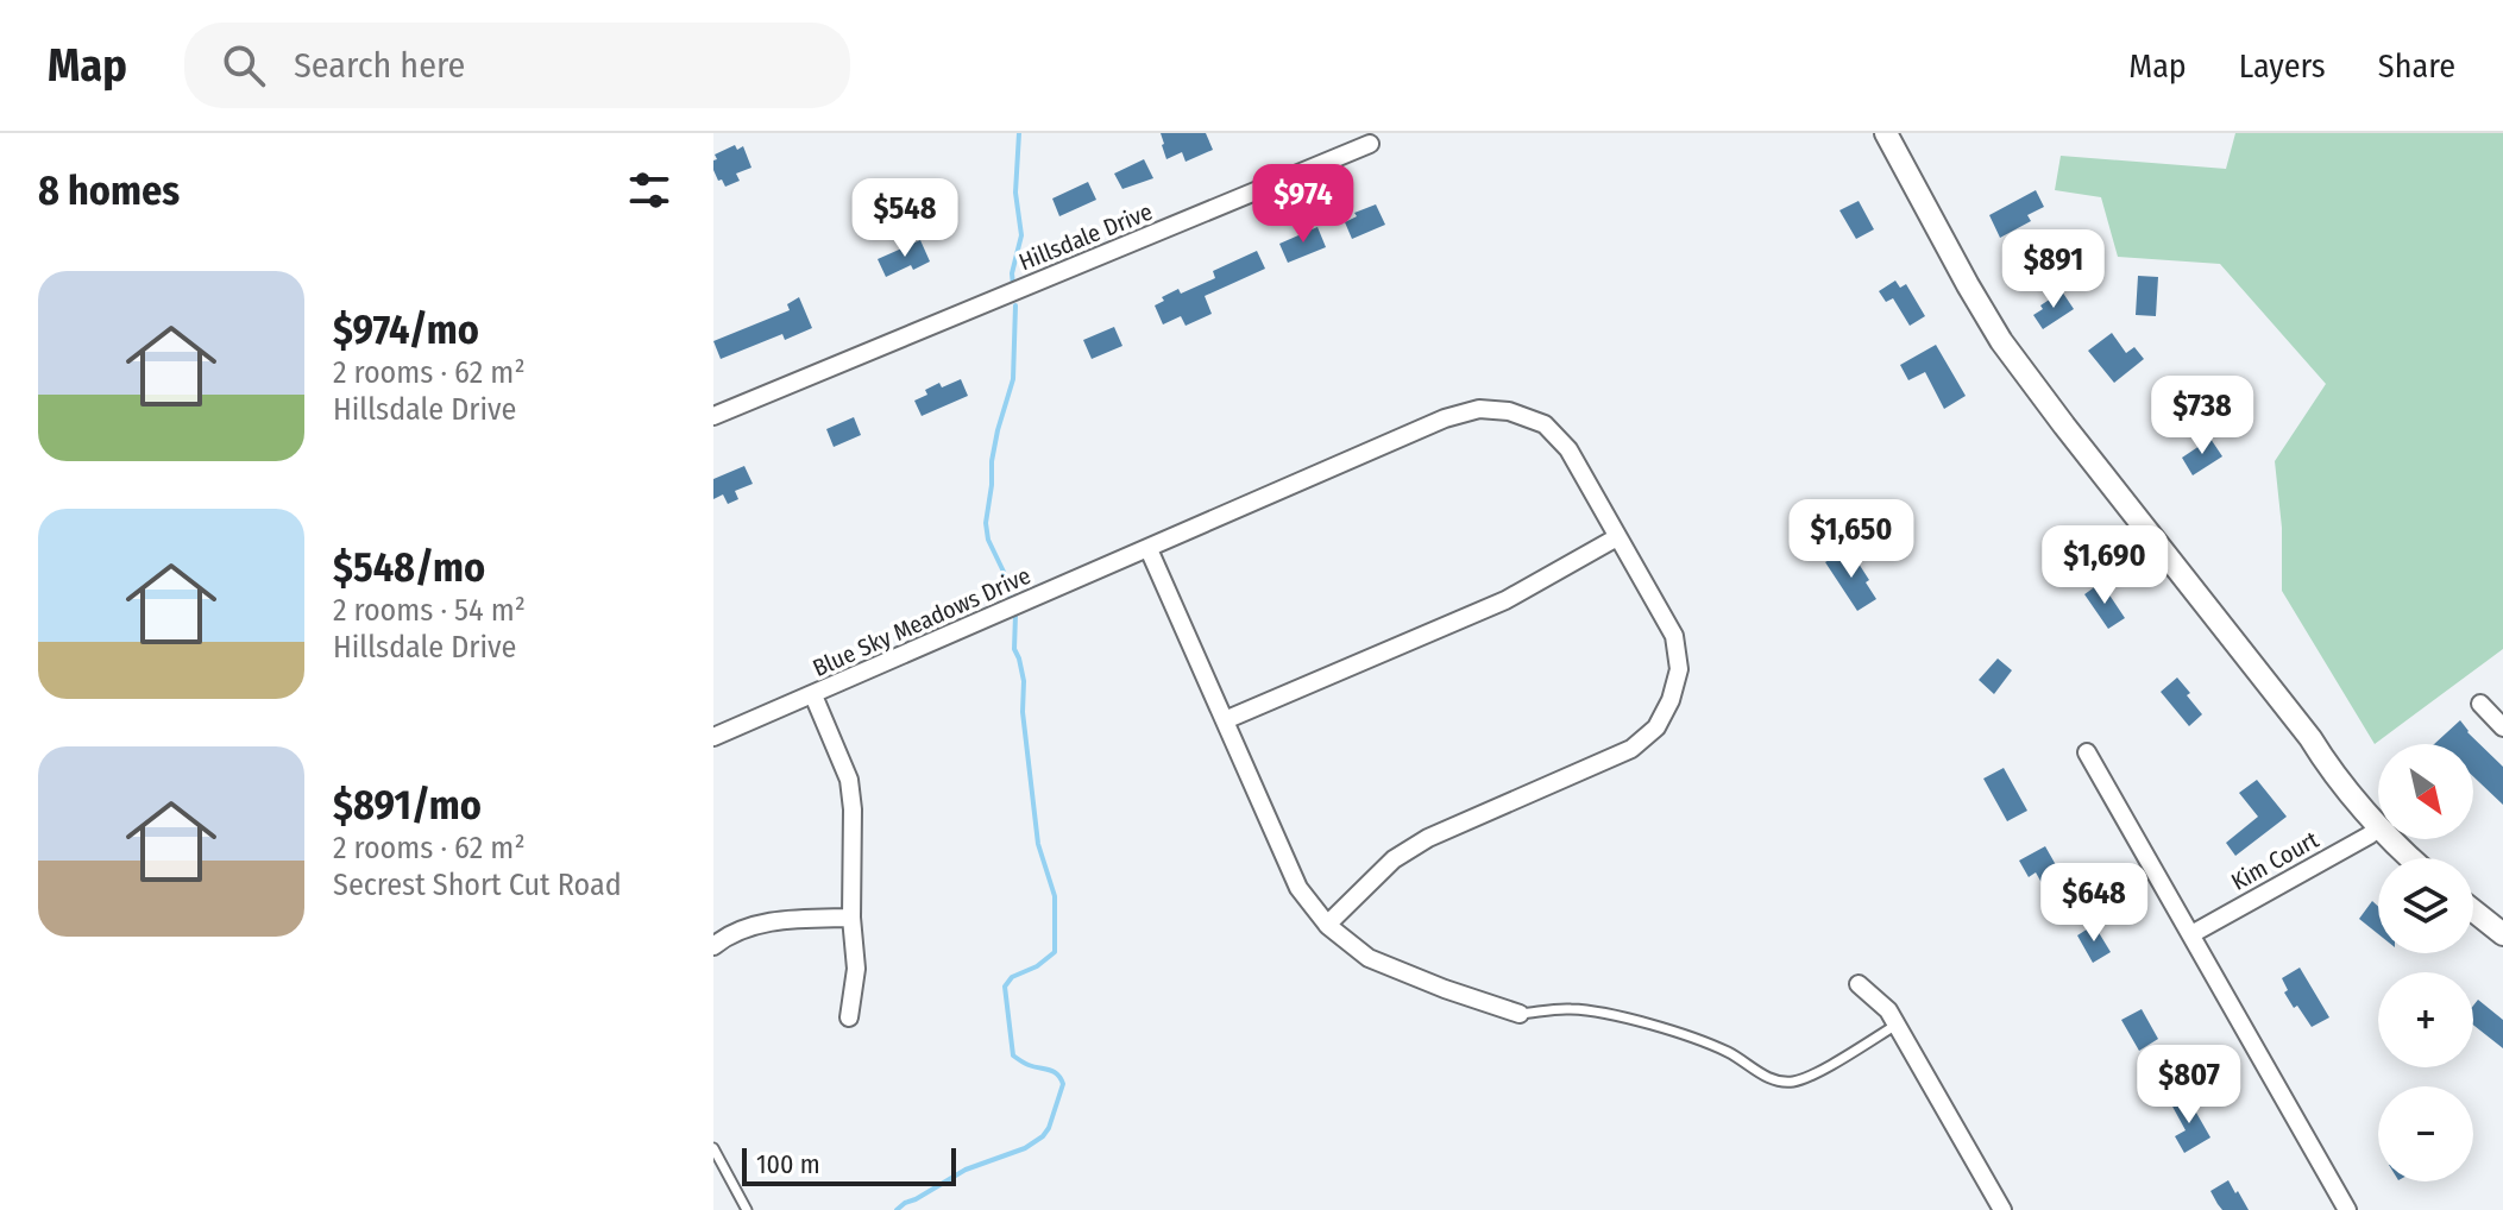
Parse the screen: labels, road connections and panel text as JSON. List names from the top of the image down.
{
  "streets": {
    "street": ["Hillsdale Drive", "Blue Sky Meadows Drive", "Kim Court"]
  },
  "scale_bar": "100 m",
  "north": "bottom right",
  "page": {
    "header": "Map",
    "search": "Search here",
    "nav": ["Map", "Layers", "Share"],
    "heading": "8 homes",
    "price": [
      "$974",
      "$548",
      "$891",
      "$738",
      "$1,650",
      "$1,690",
      "$648",
      "$807"
    ],
    "list": [
      {
        "name": "$974/mo",
        "note": "2 rooms · 62 m² · Hillsdale Drive"
      },
      {
        "name": "$548/mo",
        "note": "2 rooms · 54 m² · Hillsdale Drive"
      },
      {
        "name": "$891/mo",
        "note": "2 rooms · 62 m² · Secrest Short Cut Road"
      }
    ],
    "map_buttons": ["+", "−"],
    "scale": "100 m"
  }
}
